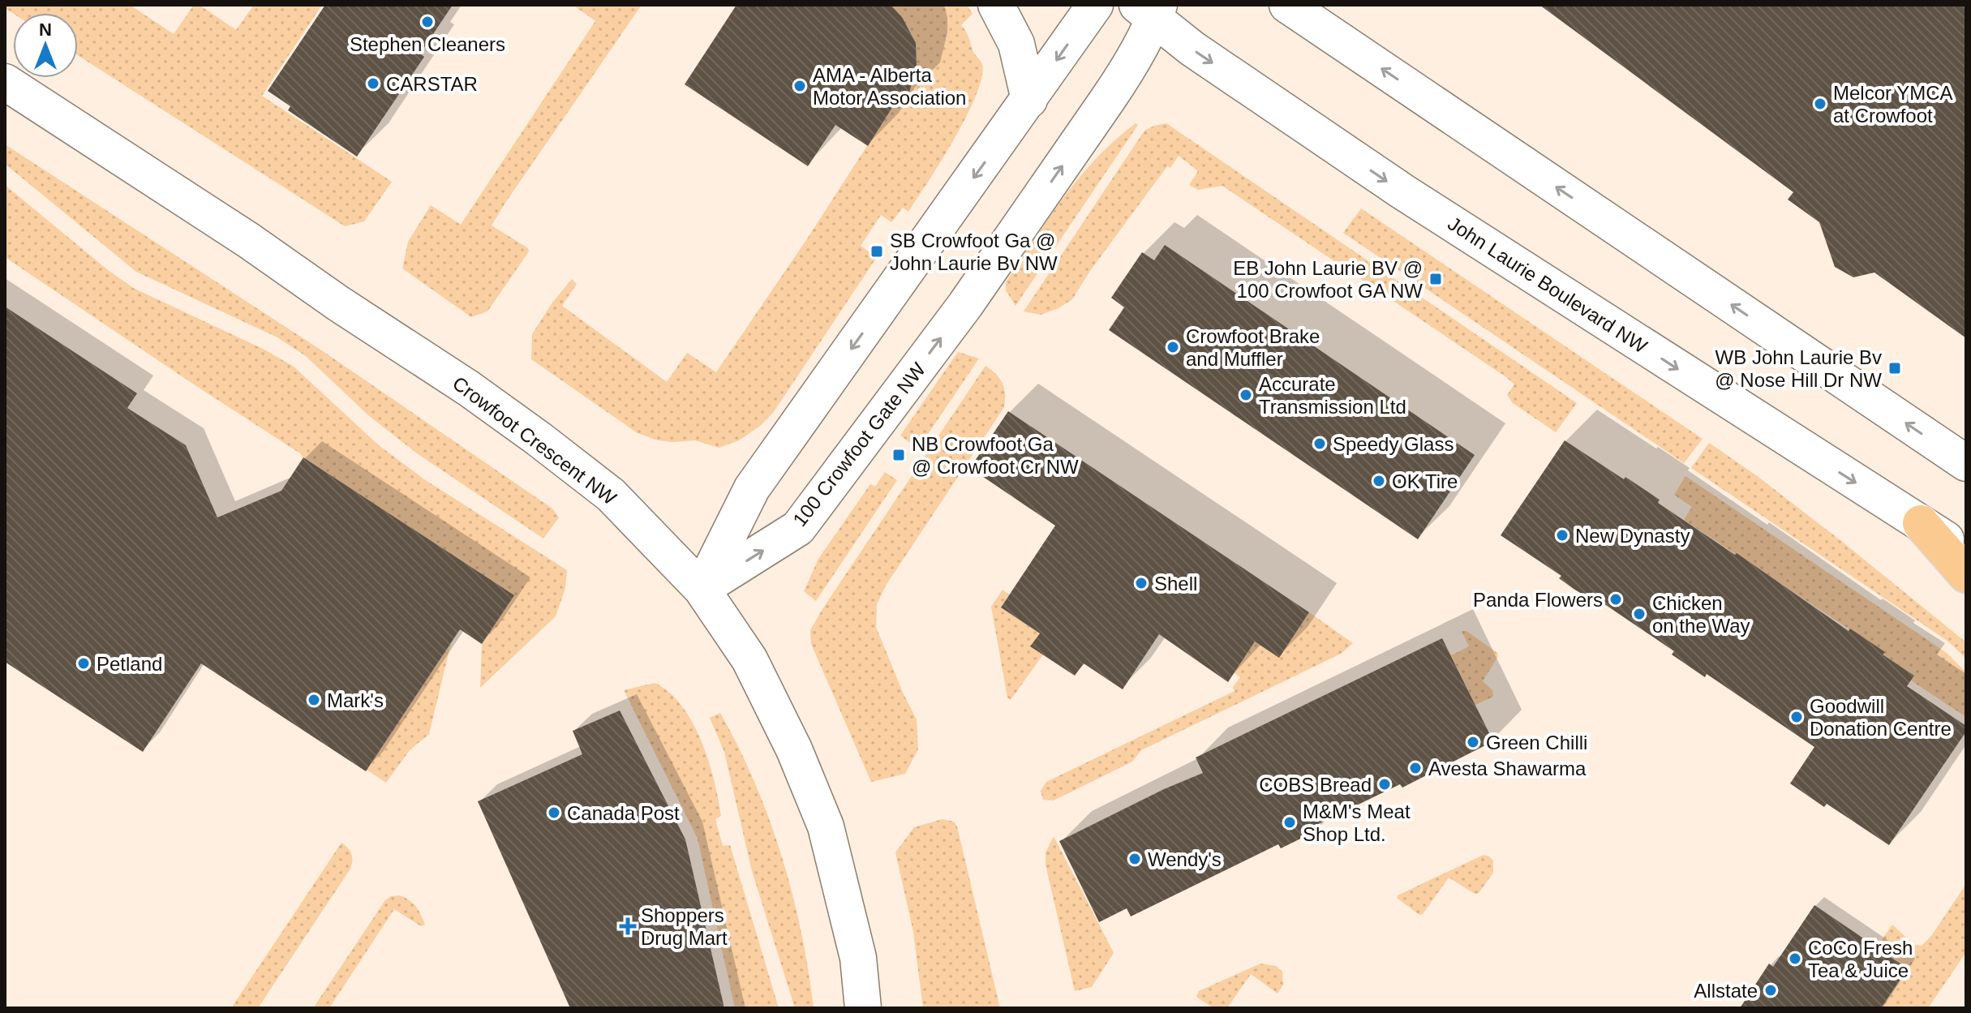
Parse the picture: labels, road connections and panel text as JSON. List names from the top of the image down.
{
  "streets": {
    "street": ["John Laurie Boulevard NW", "Crowfoot Crescent NW", "100 Crowfoot Gate NW"]
  },
  "crossings": [
    ["John Laurie Boulevard NW", "100 Crowfoot Gate NW"],
    ["Crowfoot Crescent NW", "100 Crowfoot Gate NW"]
  ],
  "places": {
    "other": [
      "Stephen Cleaners",
      "CARSTAR",
      "AMA - Alberta Motor Association",
      "Melcor YMCA at Crowfoot",
      "Crowfoot Brake and Muffler",
      "Accurate Transmission Ltd",
      "Speedy Glass",
      "OK Tire",
      "New Dynasty",
      "Shell",
      "Panda Flowers",
      "Chicken on the Way",
      "Petland",
      "Mark's",
      "Goodwill Donation Centre",
      "Green Chilli",
      "Avesta Shawarma",
      "COBS Bread",
      "Canada Post",
      "M&M's Meat Shop Ltd.",
      "Wendy's",
      "CoCo Fresh Tea & Juice",
      "Allstate"
    ],
    "transit": [
      "SB Crowfoot Ga @ John Laurie Bv NW",
      "EB John Laurie BV @ 100 Crowfoot GA NW",
      "WB John Laurie Bv @ Nose Hill Dr NW",
      "NB Crowfoot Ga @ Crowfoot Cr NW"
    ],
    "health": ["Shoppers Drug Mart"]
  },
  "north": "top"
}
